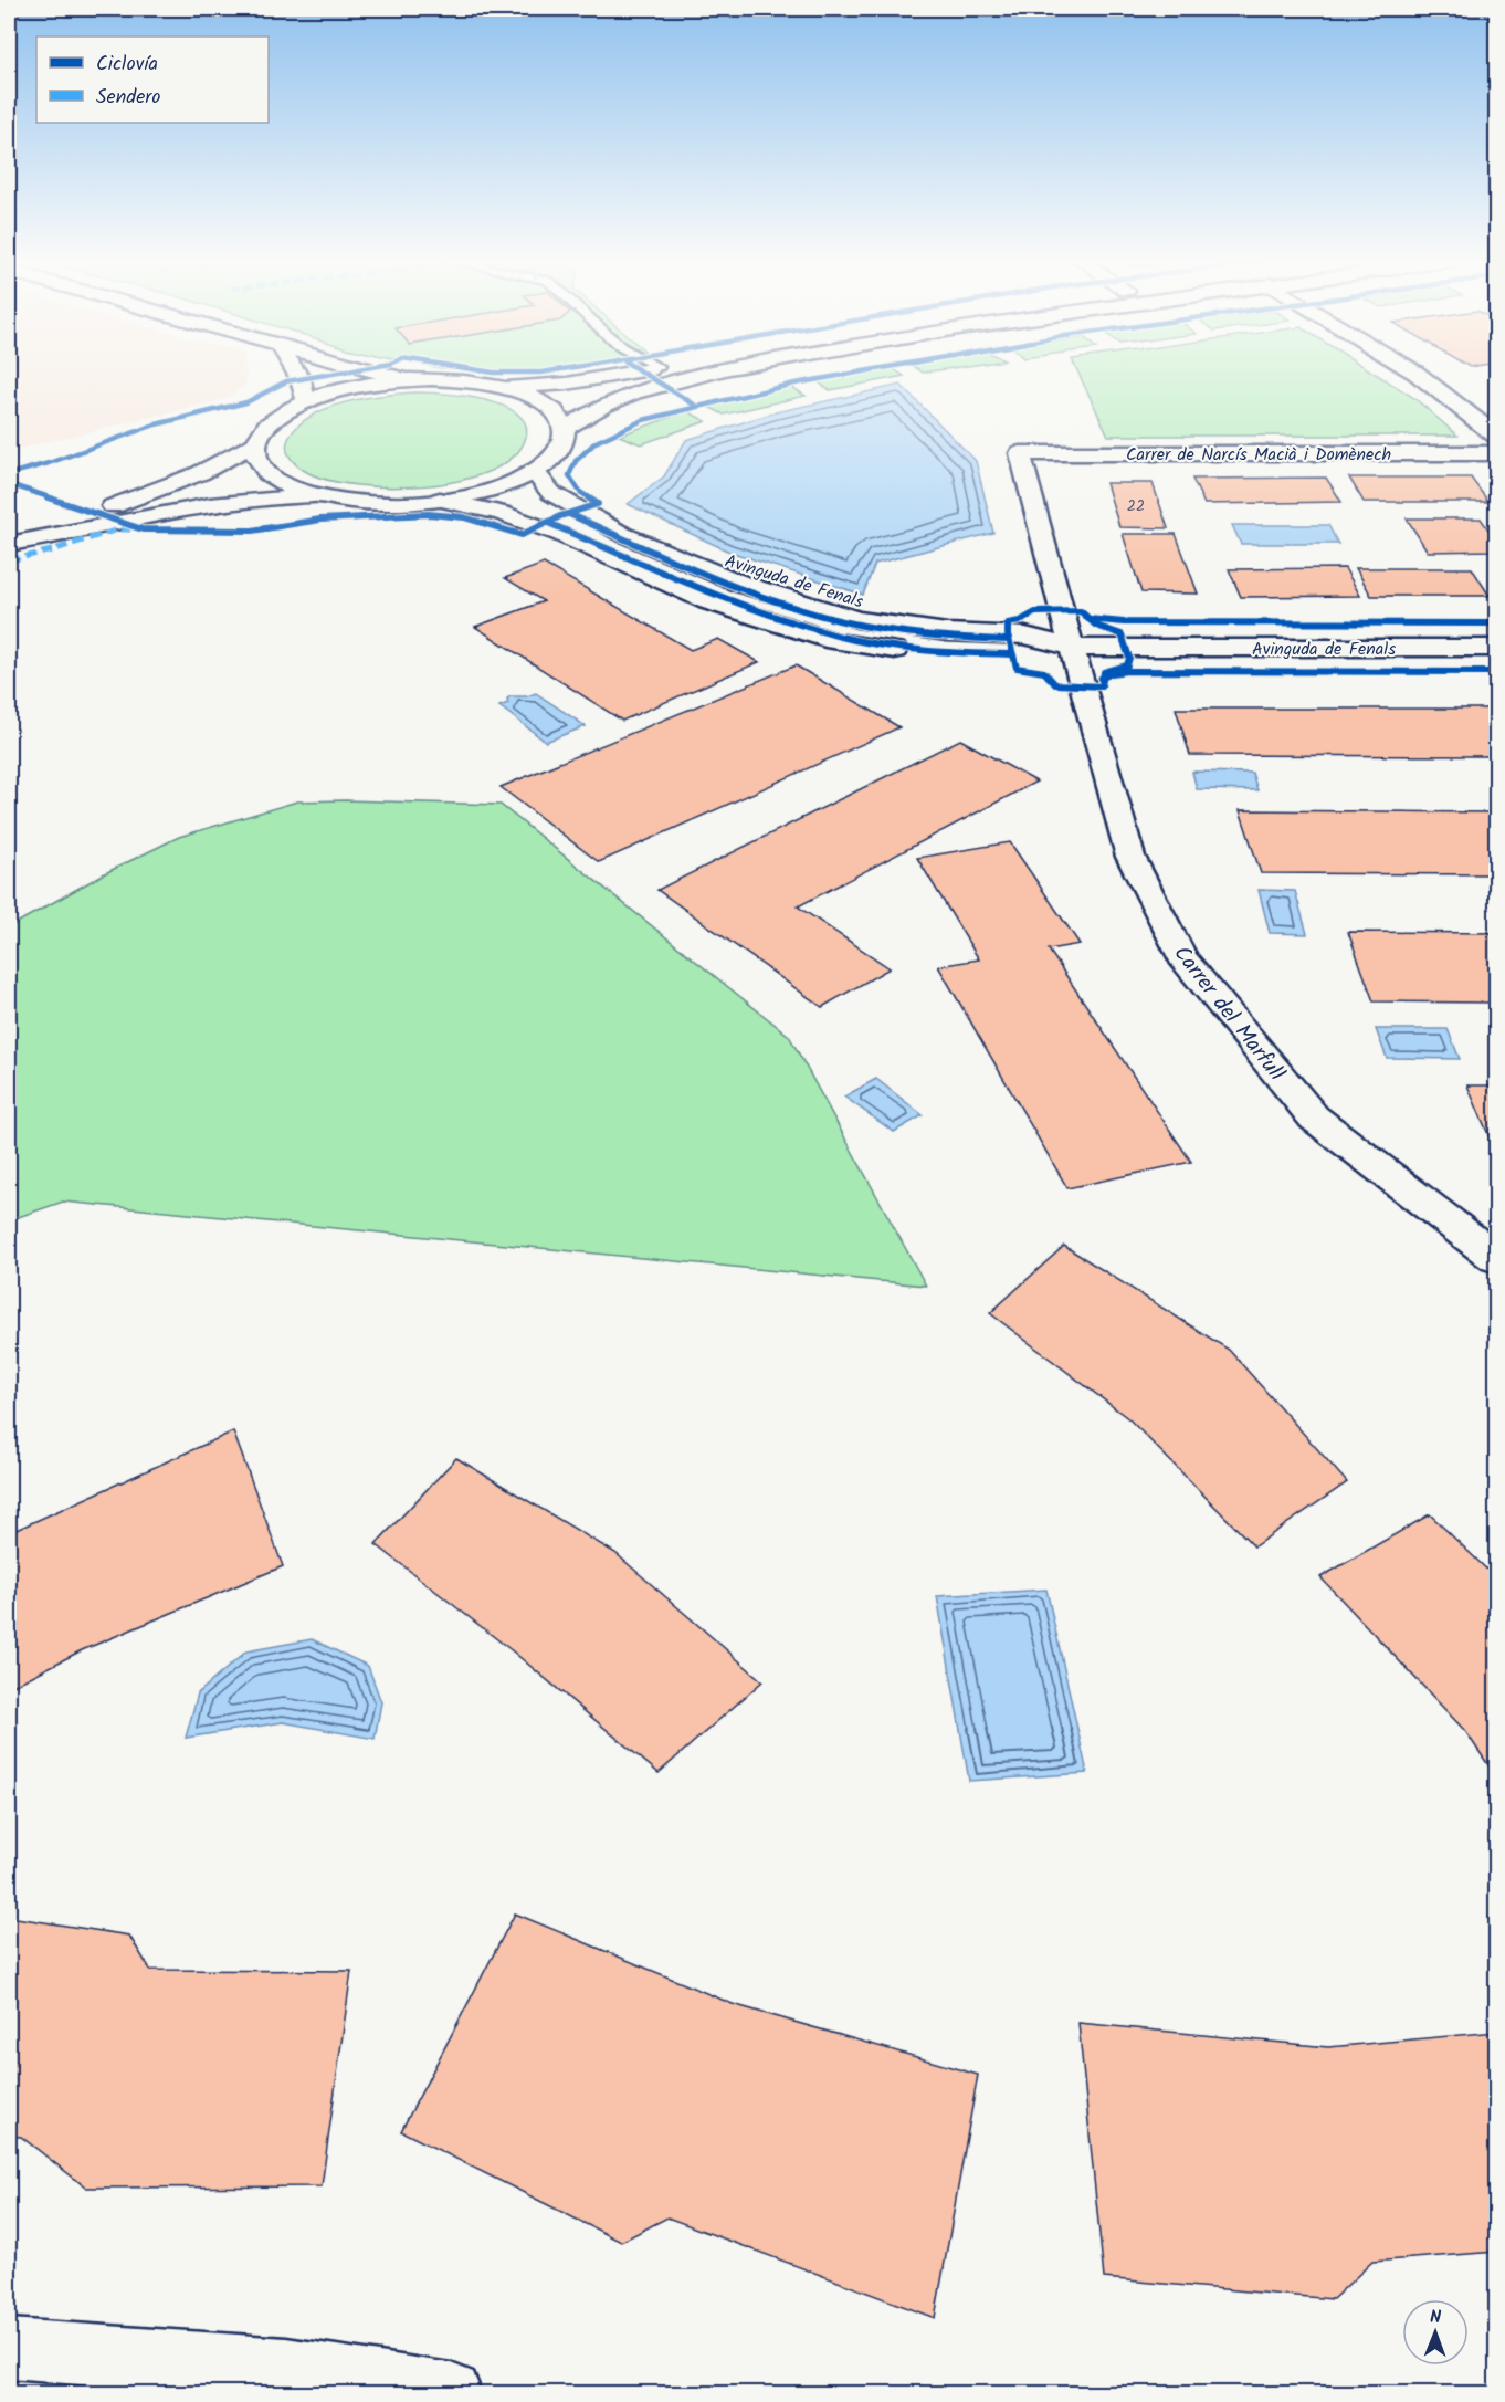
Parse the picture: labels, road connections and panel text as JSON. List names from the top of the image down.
{
  "streets": {
    "street": ["Carrer de Narcís Macià i Domènech", "Avinguda de Fenals", "Carrer del Marfull"]
  },
  "crossings": [
    ["Carrer de Narcís Macià i Domènech", "Carrer del Marfull"],
    ["Avinguda de Fenals", "Carrer del Marfull"]
  ],
  "house_numbers": ["22"],
  "legend": ["Ciclovía", "Sendero"],
  "north": "top"
}
